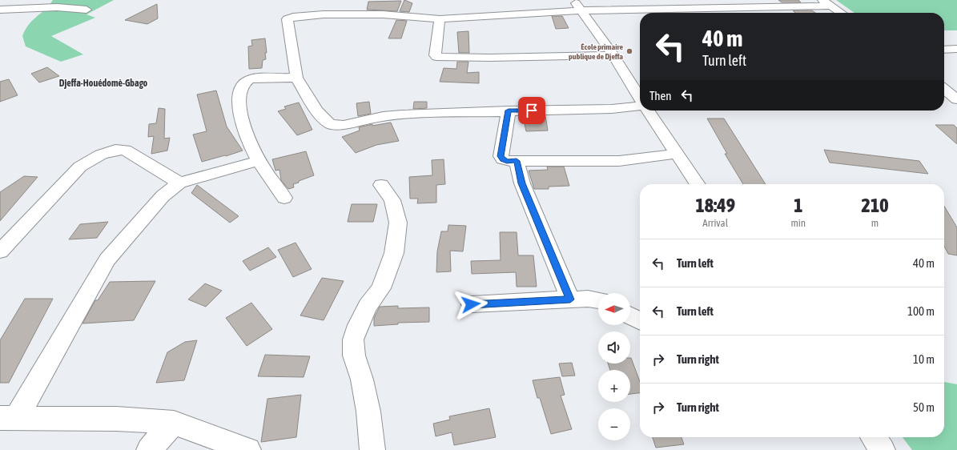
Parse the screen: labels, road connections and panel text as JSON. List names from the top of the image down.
{
  "districts": ["Djeffa-Houédomè-Gbago"],
  "places": ["École primaire publique de Djeffa"],
  "north": "left",
  "page": {
    "turn": ["40 m", "Turn left"],
    "then": "Then",
    "eta": [
      "18:49",
      "Arrival",
      "1",
      "min",
      "210",
      "m"
    ],
    "list": [
      {
        "name": "Turn left",
        "value": "40 m"
      },
      {
        "name": "Turn left",
        "value": "100 m"
      },
      {
        "name": "Turn right",
        "value": "10 m"
      },
      {
        "name": "Turn right",
        "value": "50 m"
      }
    ],
    "map_buttons": ["+", "−"]
  }
}
